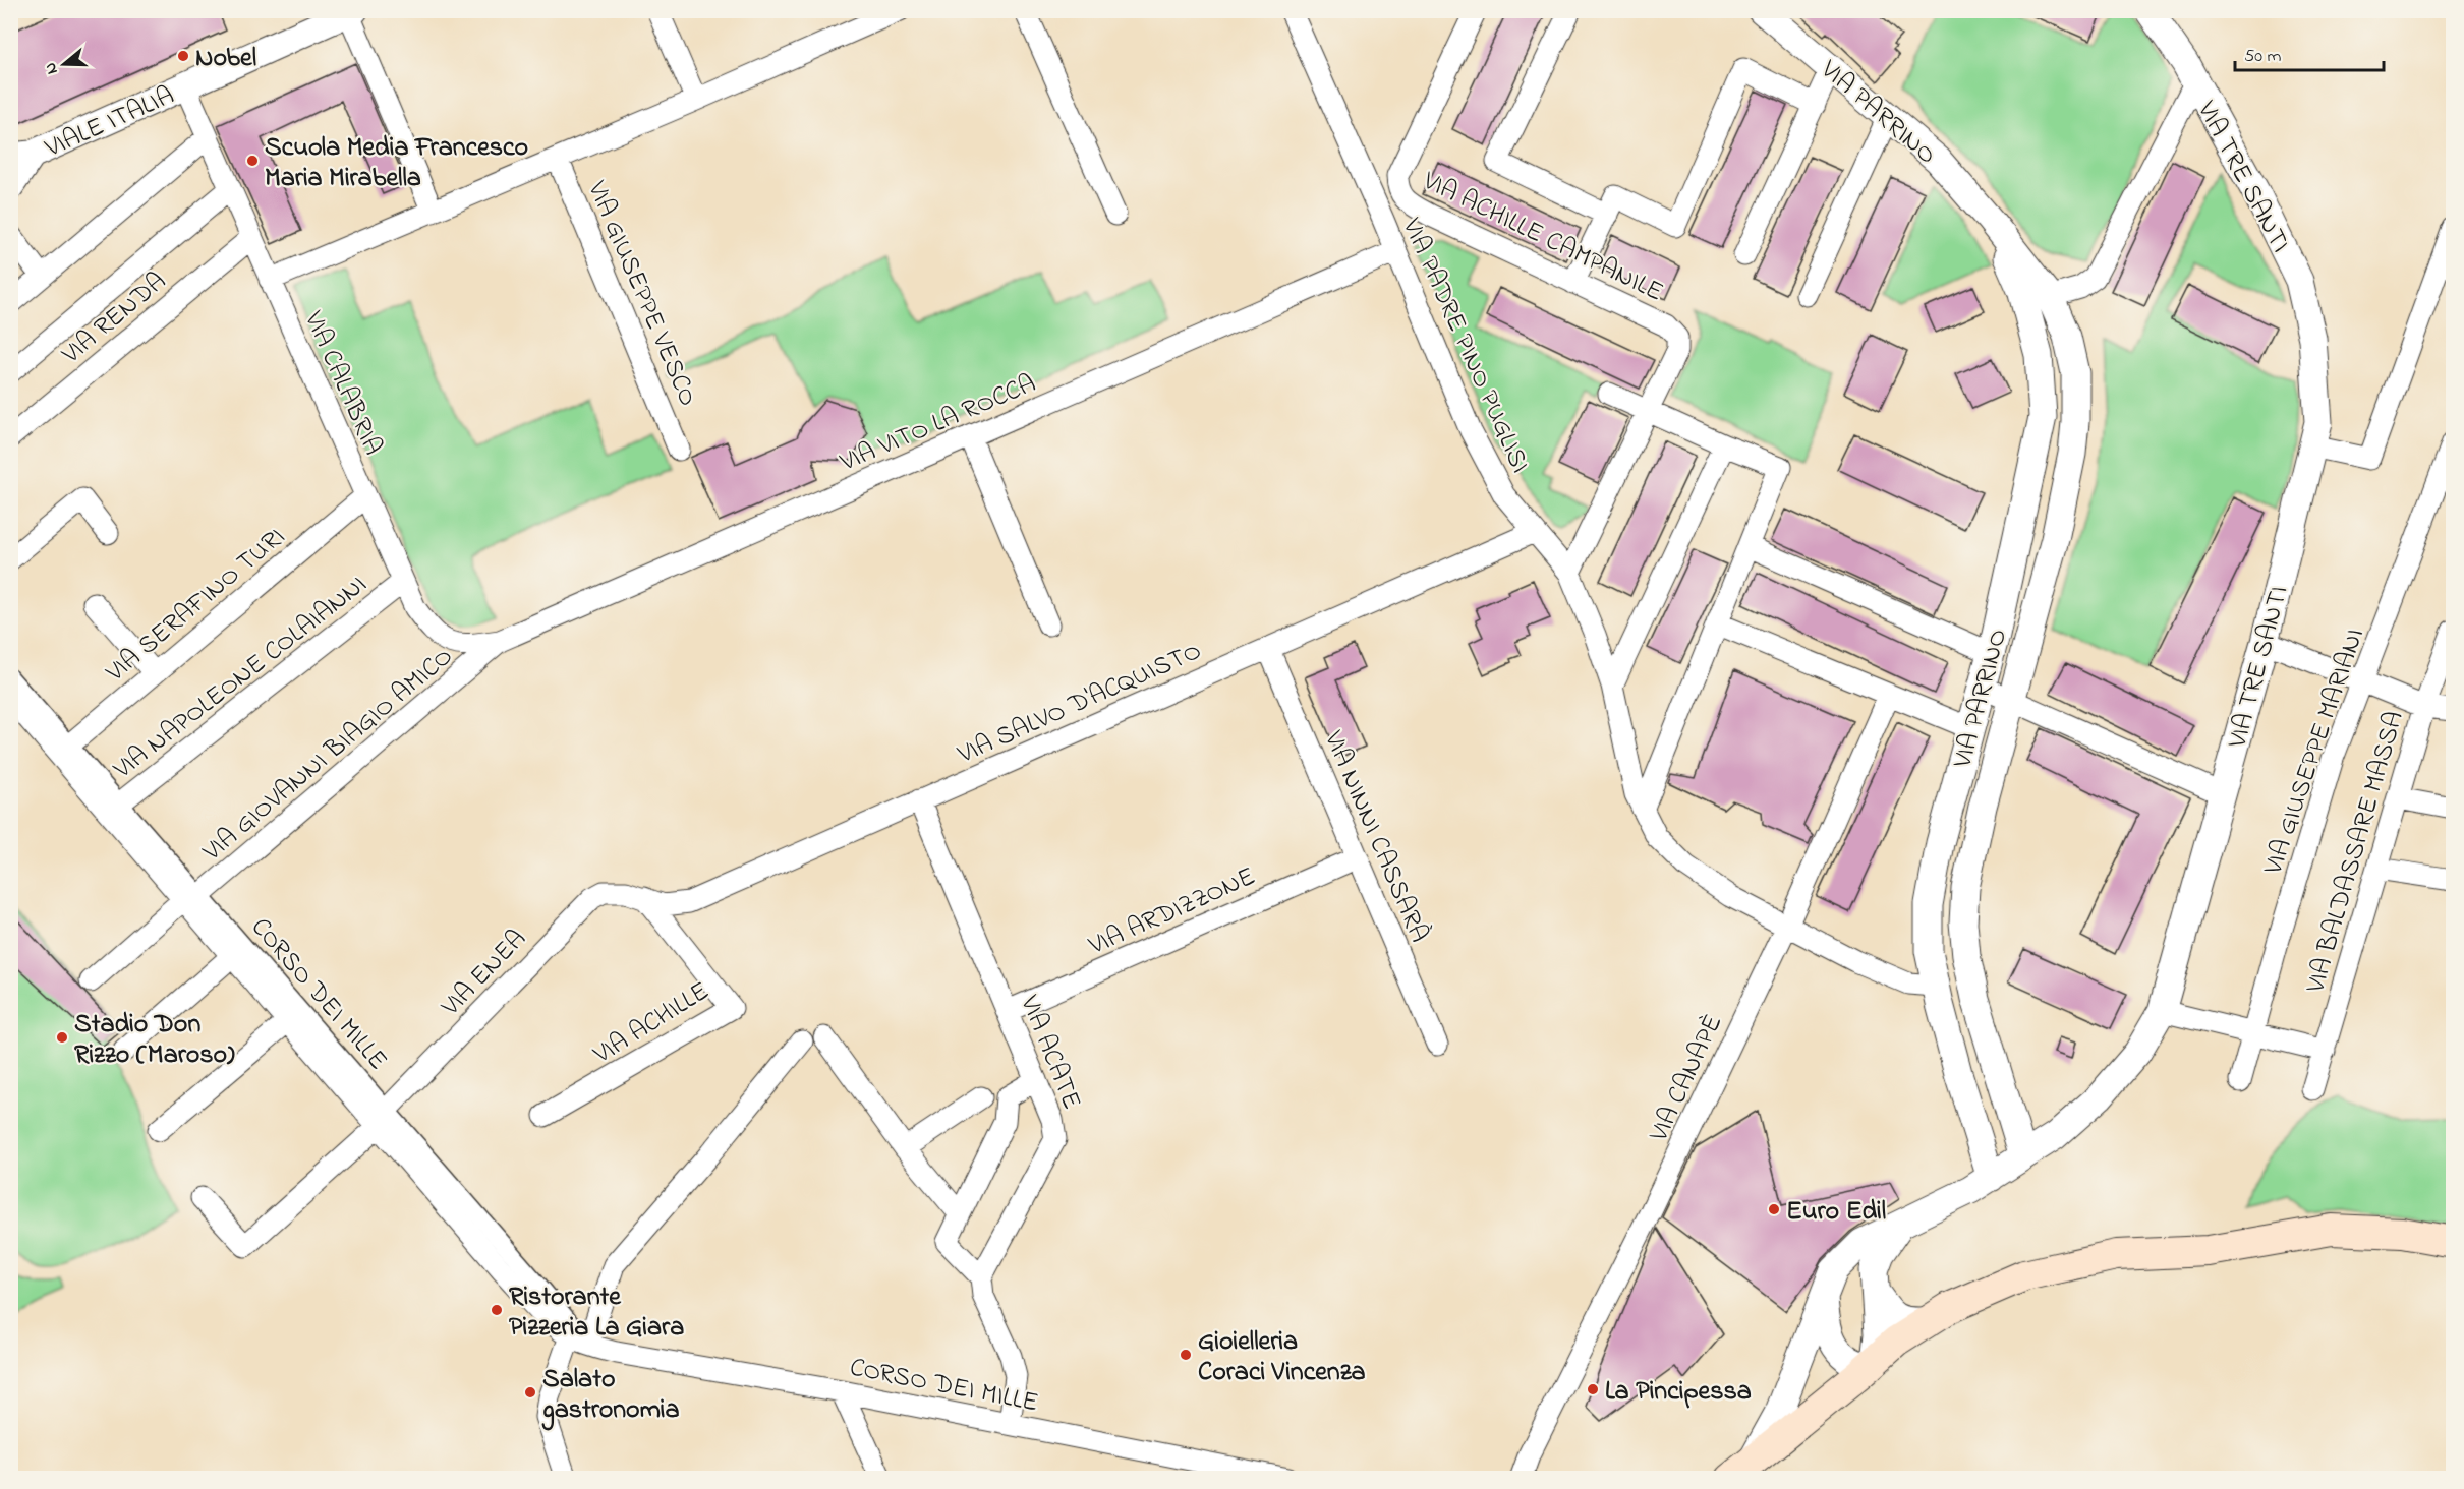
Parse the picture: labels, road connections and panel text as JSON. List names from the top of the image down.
{
  "streets": {
    "street": [
      "VIA PARRINO",
      "VIALE ITALIA",
      "VIA TRE SANTI",
      "VIA ACHILLE CAMPANILE",
      "VIA GIUSEPPE VESCO",
      "VIA RENDA",
      "VIA PADRE PINO PUGLISI",
      "VIA CALABRIA",
      "VIA VITO LA ROCCA",
      "VIA SERAFINO TURI",
      "VIA NAPOLEONE COLAIANNI",
      "VIA SALVO D'ACQUISTO",
      "VIA GIUSEPPE MARIANI",
      "VIA GIOVANNI BIAGIO AMICO",
      "VIA NINNI CASSARÀ",
      "VIA BALDASSARE MASSA",
      "VIA ARDIZZONE",
      "VIA ENEA",
      "CORSO DEI MILLE",
      "VIA ACHILLE",
      "VIA ACATE",
      "VIA CANAPÈ"
    ]
  },
  "crossings": [
    ["VIA PARRINO", "VIA TRE SANTI"],
    ["VIA PARRINO", "VIA PADRE PINO PUGLISI"],
    ["VIALE ITALIA", "VIA CALABRIA"],
    ["VIA RENDA", "VIA CALABRIA"],
    ["VIA PADRE PINO PUGLISI", "VIA VITO LA ROCCA"],
    ["VIA PADRE PINO PUGLISI", "VIA SALVO D'ACQUISTO"],
    ["VIA PADRE PINO PUGLISI", "VIA CANAPÈ"],
    ["VIA CALABRIA", "VIA VITO LA ROCCA"],
    ["VIA CALABRIA", "VIA SERAFINO TURI"],
    ["VIA CALABRIA", "VIA NAPOLEONE COLAIANNI"],
    ["VIA CALABRIA", "VIA GIOVANNI BIAGIO AMICO"],
    ["VIA VITO LA ROCCA", "VIA GIOVANNI BIAGIO AMICO"],
    ["VIA SERAFINO TURI", "CORSO DEI MILLE"],
    ["VIA NAPOLEONE COLAIANNI", "CORSO DEI MILLE"],
    ["VIA SALVO D'ACQUISTO", "VIA NINNI CASSARÀ"],
    ["VIA SALVO D'ACQUISTO", "VIA ENEA"],
    ["VIA SALVO D'ACQUISTO", "VIA ACHILLE"],
    ["VIA SALVO D'ACQUISTO", "VIA ACATE"],
    ["VIA GIOVANNI BIAGIO AMICO", "CORSO DEI MILLE"],
    ["VIA NINNI CASSARÀ", "VIA ARDIZZONE"],
    ["VIA ARDIZZONE", "VIA ACATE"],
    ["VIA ENEA", "CORSO DEI MILLE"],
    ["VIA ENEA", "VIA ACHILLE"]
  ],
  "places": [
    "Nobel",
    "Scuola Media Francesco Maria Mirabella",
    "Stadio Don Rizzo (Maroso)",
    "Euro Edil",
    "Ristorante Pizzeria La Giara",
    "Gioielleria Coraci Vincenza",
    "La Pincipessa",
    "Salato gastronomia"
  ],
  "scale_bar": "50 m",
  "north": "left"
}
